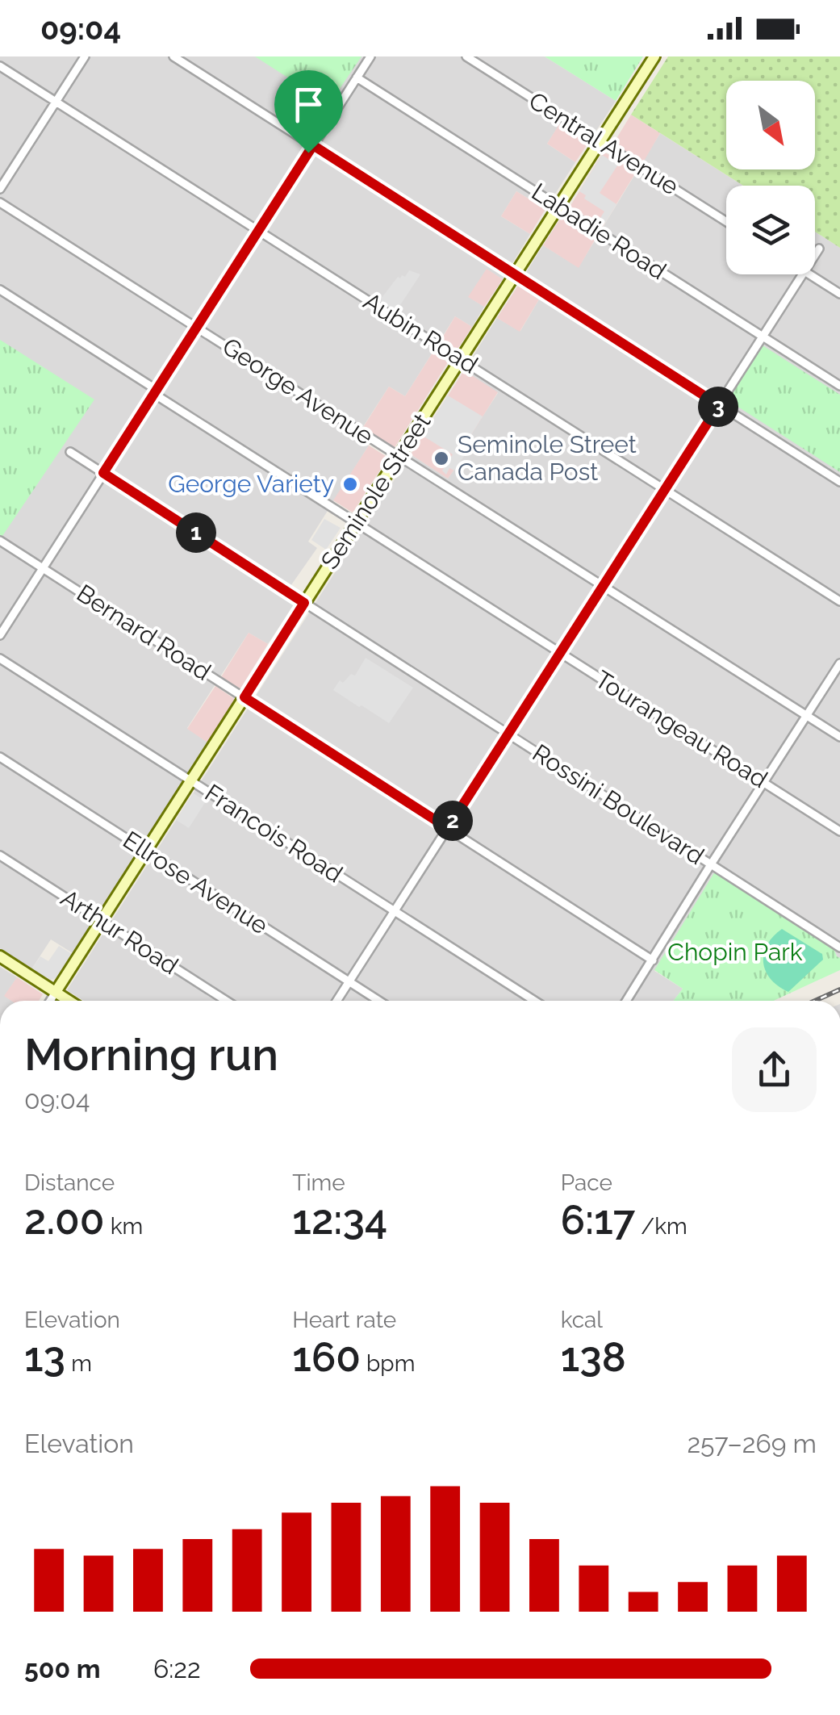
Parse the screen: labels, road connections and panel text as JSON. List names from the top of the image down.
{
  "streets": {
    "street": [
      "Central Avenue",
      "Labadie Road",
      "Aubin Road",
      "George Avenue",
      "Seminole Street",
      "Bernard Road",
      "Tourangeau Road",
      "Rossini Boulevard",
      "Francois Road",
      "Ellrose Avenue",
      "Arthur Road"
    ]
  },
  "crossings": [
    ["Central Avenue", "Seminole Street"],
    ["Labadie Road", "Seminole Street"],
    ["Aubin Road", "Seminole Street"],
    ["George Avenue", "Seminole Street"],
    ["Seminole Street", "Bernard Road"],
    ["Seminole Street", "Tourangeau Road"],
    ["Seminole Street", "Rossini Boulevard"],
    ["Seminole Street", "Francois Road"],
    ["Seminole Street", "Ellrose Avenue"],
    ["Seminole Street", "Arthur Road"]
  ],
  "parks": ["Chopin Park"],
  "places": ["Seminole Street Canada Post", "George Variety"],
  "north": "bottom right",
  "page": {
    "status": "09:04",
    "pins": ["3", "1", "2"],
    "heading": ["Morning run", "09:04"],
    "stats": [
      ["Distance", "2.00 km"],
      ["Time", "12:34"],
      ["Pace", "6:17 /km"],
      ["Elevation", "13 m"],
      ["Heart rate", "160 bpm"],
      ["kcal", "138"]
    ],
    "chart": ["Elevation", "257–269 m"],
    "list": [
      {
        "name": "500 m",
        "note": "6:22"
      }
    ]
  }
}
